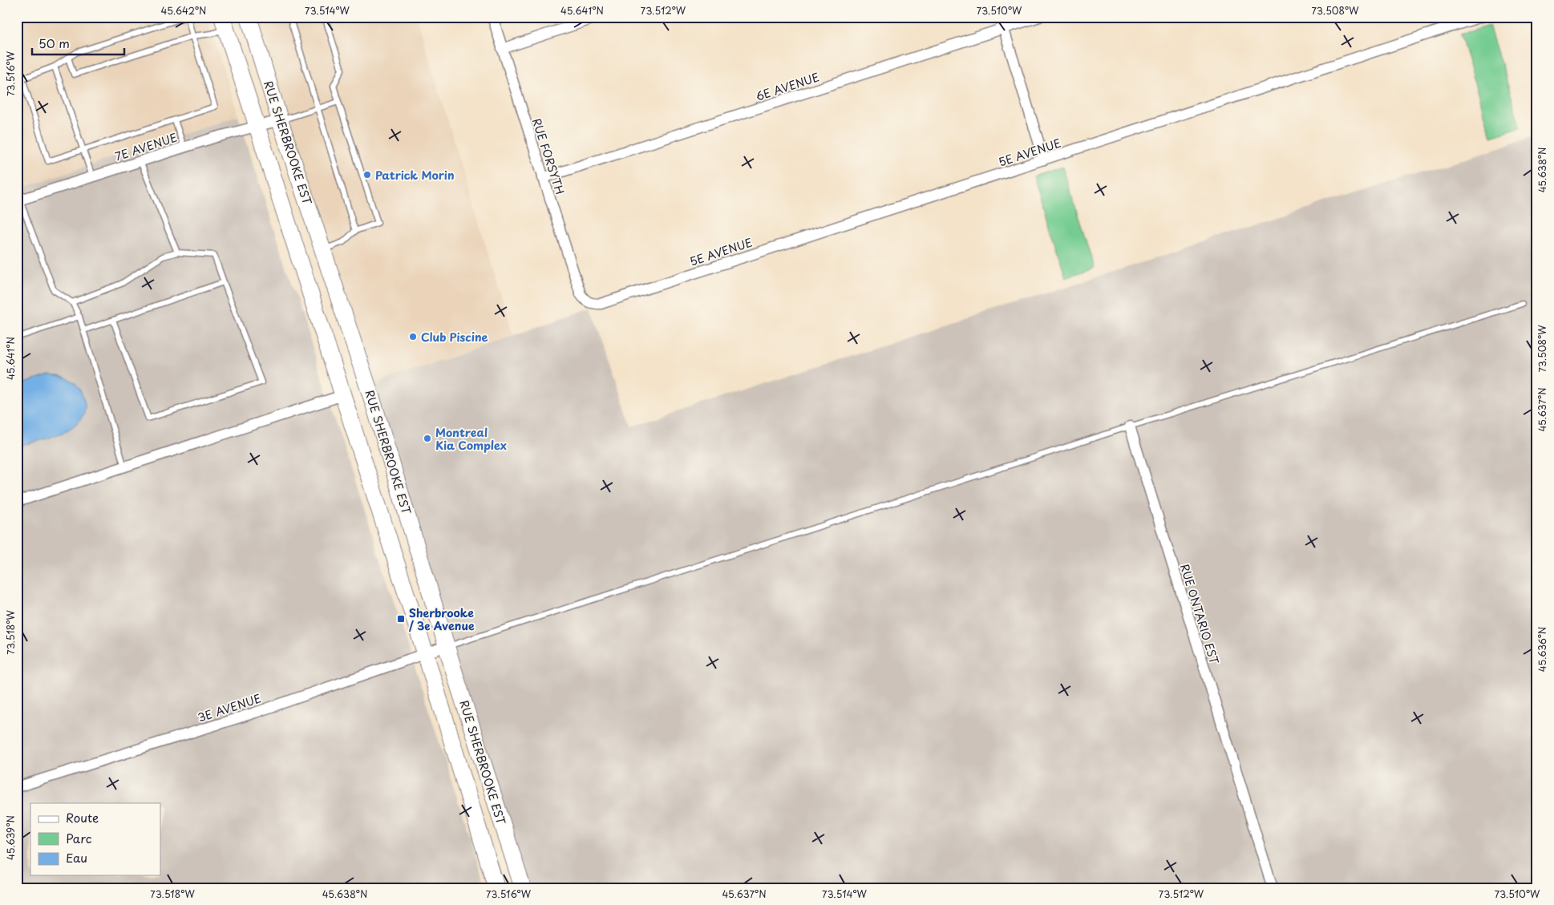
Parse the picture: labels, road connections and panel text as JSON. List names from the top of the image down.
{
  "streets": {
    "main road": ["RUE SHERBROOKE EST"],
    "street": [
      "6E AVENUE",
      "7E AVENUE",
      "5E AVENUE",
      "RUE FORSYTH",
      "RUE ONTARIO EST",
      "3E AVENUE"
    ]
  },
  "crossings": [
    ["6E AVENUE", "RUE FORSYTH"],
    ["RUE SHERBROOKE EST", "7E AVENUE"],
    ["RUE SHERBROOKE EST", "3E AVENUE"],
    ["5E AVENUE", "RUE FORSYTH"]
  ],
  "places": {
    "other": ["Patrick Morin", "Club Piscine", "Montreal Kia Complex"],
    "transit": ["Sherbrooke / 3e Avenue"]
  },
  "legend": ["Route", "Parc", "Eau"],
  "scale_bar": "50 m",
  "coordinates": [
    "45.642°N",
    "73.514°W",
    "45.641°N",
    "73.512°W",
    "73.510°W",
    "73.508°W",
    "73.516°W",
    "45.638°N",
    "45.637°N",
    "73.518°W",
    "45.636°N",
    "45.639°N"
  ]
}
